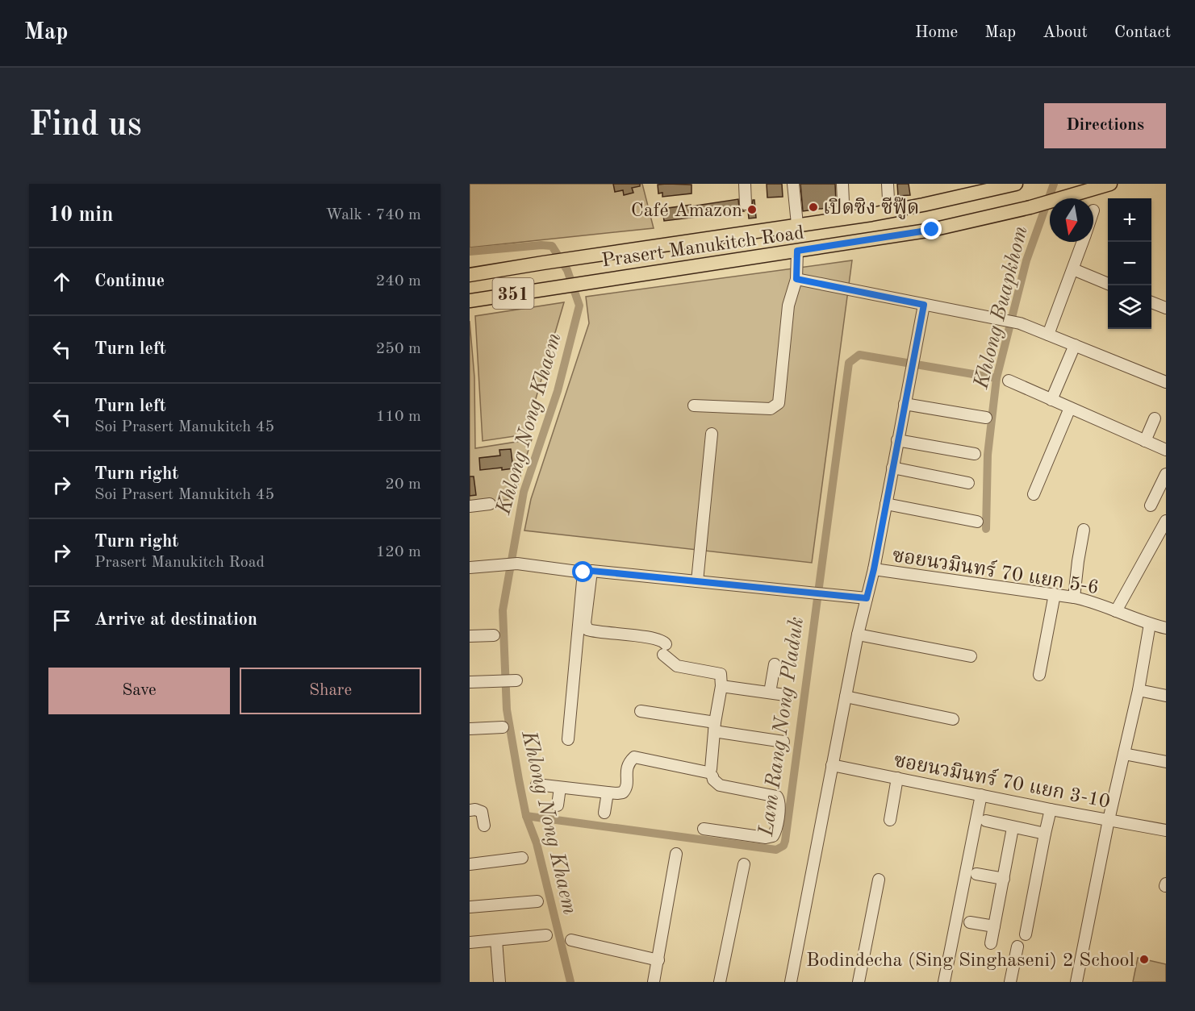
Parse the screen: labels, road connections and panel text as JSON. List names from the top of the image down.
{
  "streets": {
    "main road": ["Prasert Manukitch Road", "351"],
    "street": ["ซอยนวมินทร์ 70 แยก 5-6", "ซอยนวมินทร์ 70 แยก 3-10"]
  },
  "water": ["Khlong Buapkhom", "Khlong Nong Khaem", "Lam Rang Nong Pladuk"],
  "places": ["เปิดซิง ซีฟู๊ด", "Café Amazon", "Bodindecha (Sing Singhaseni) 2 School"],
  "north": "bottom",
  "page": {
    "header": "Map",
    "nav": [
      "Home",
      "Map",
      "About",
      "Contact"
    ],
    "buttons": [
      "Directions",
      ["Save", "Share"]
    ],
    "title": "Find us",
    "heading": ["10 min", "Walk · 740 m"],
    "map_buttons": ["+", "−"],
    "list": [
      ["Continue", "240 m"],
      ["Turn left", "250 m"],
      ["Turn left", "Soi Prasert Manukitch 45", "110 m"],
      ["Turn right", "Soi Prasert Manukitch 45", "20 m"],
      ["Turn right", "Prasert Manukitch Road", "120 m"],
      "Arrive at destination"
    ]
  }
}
